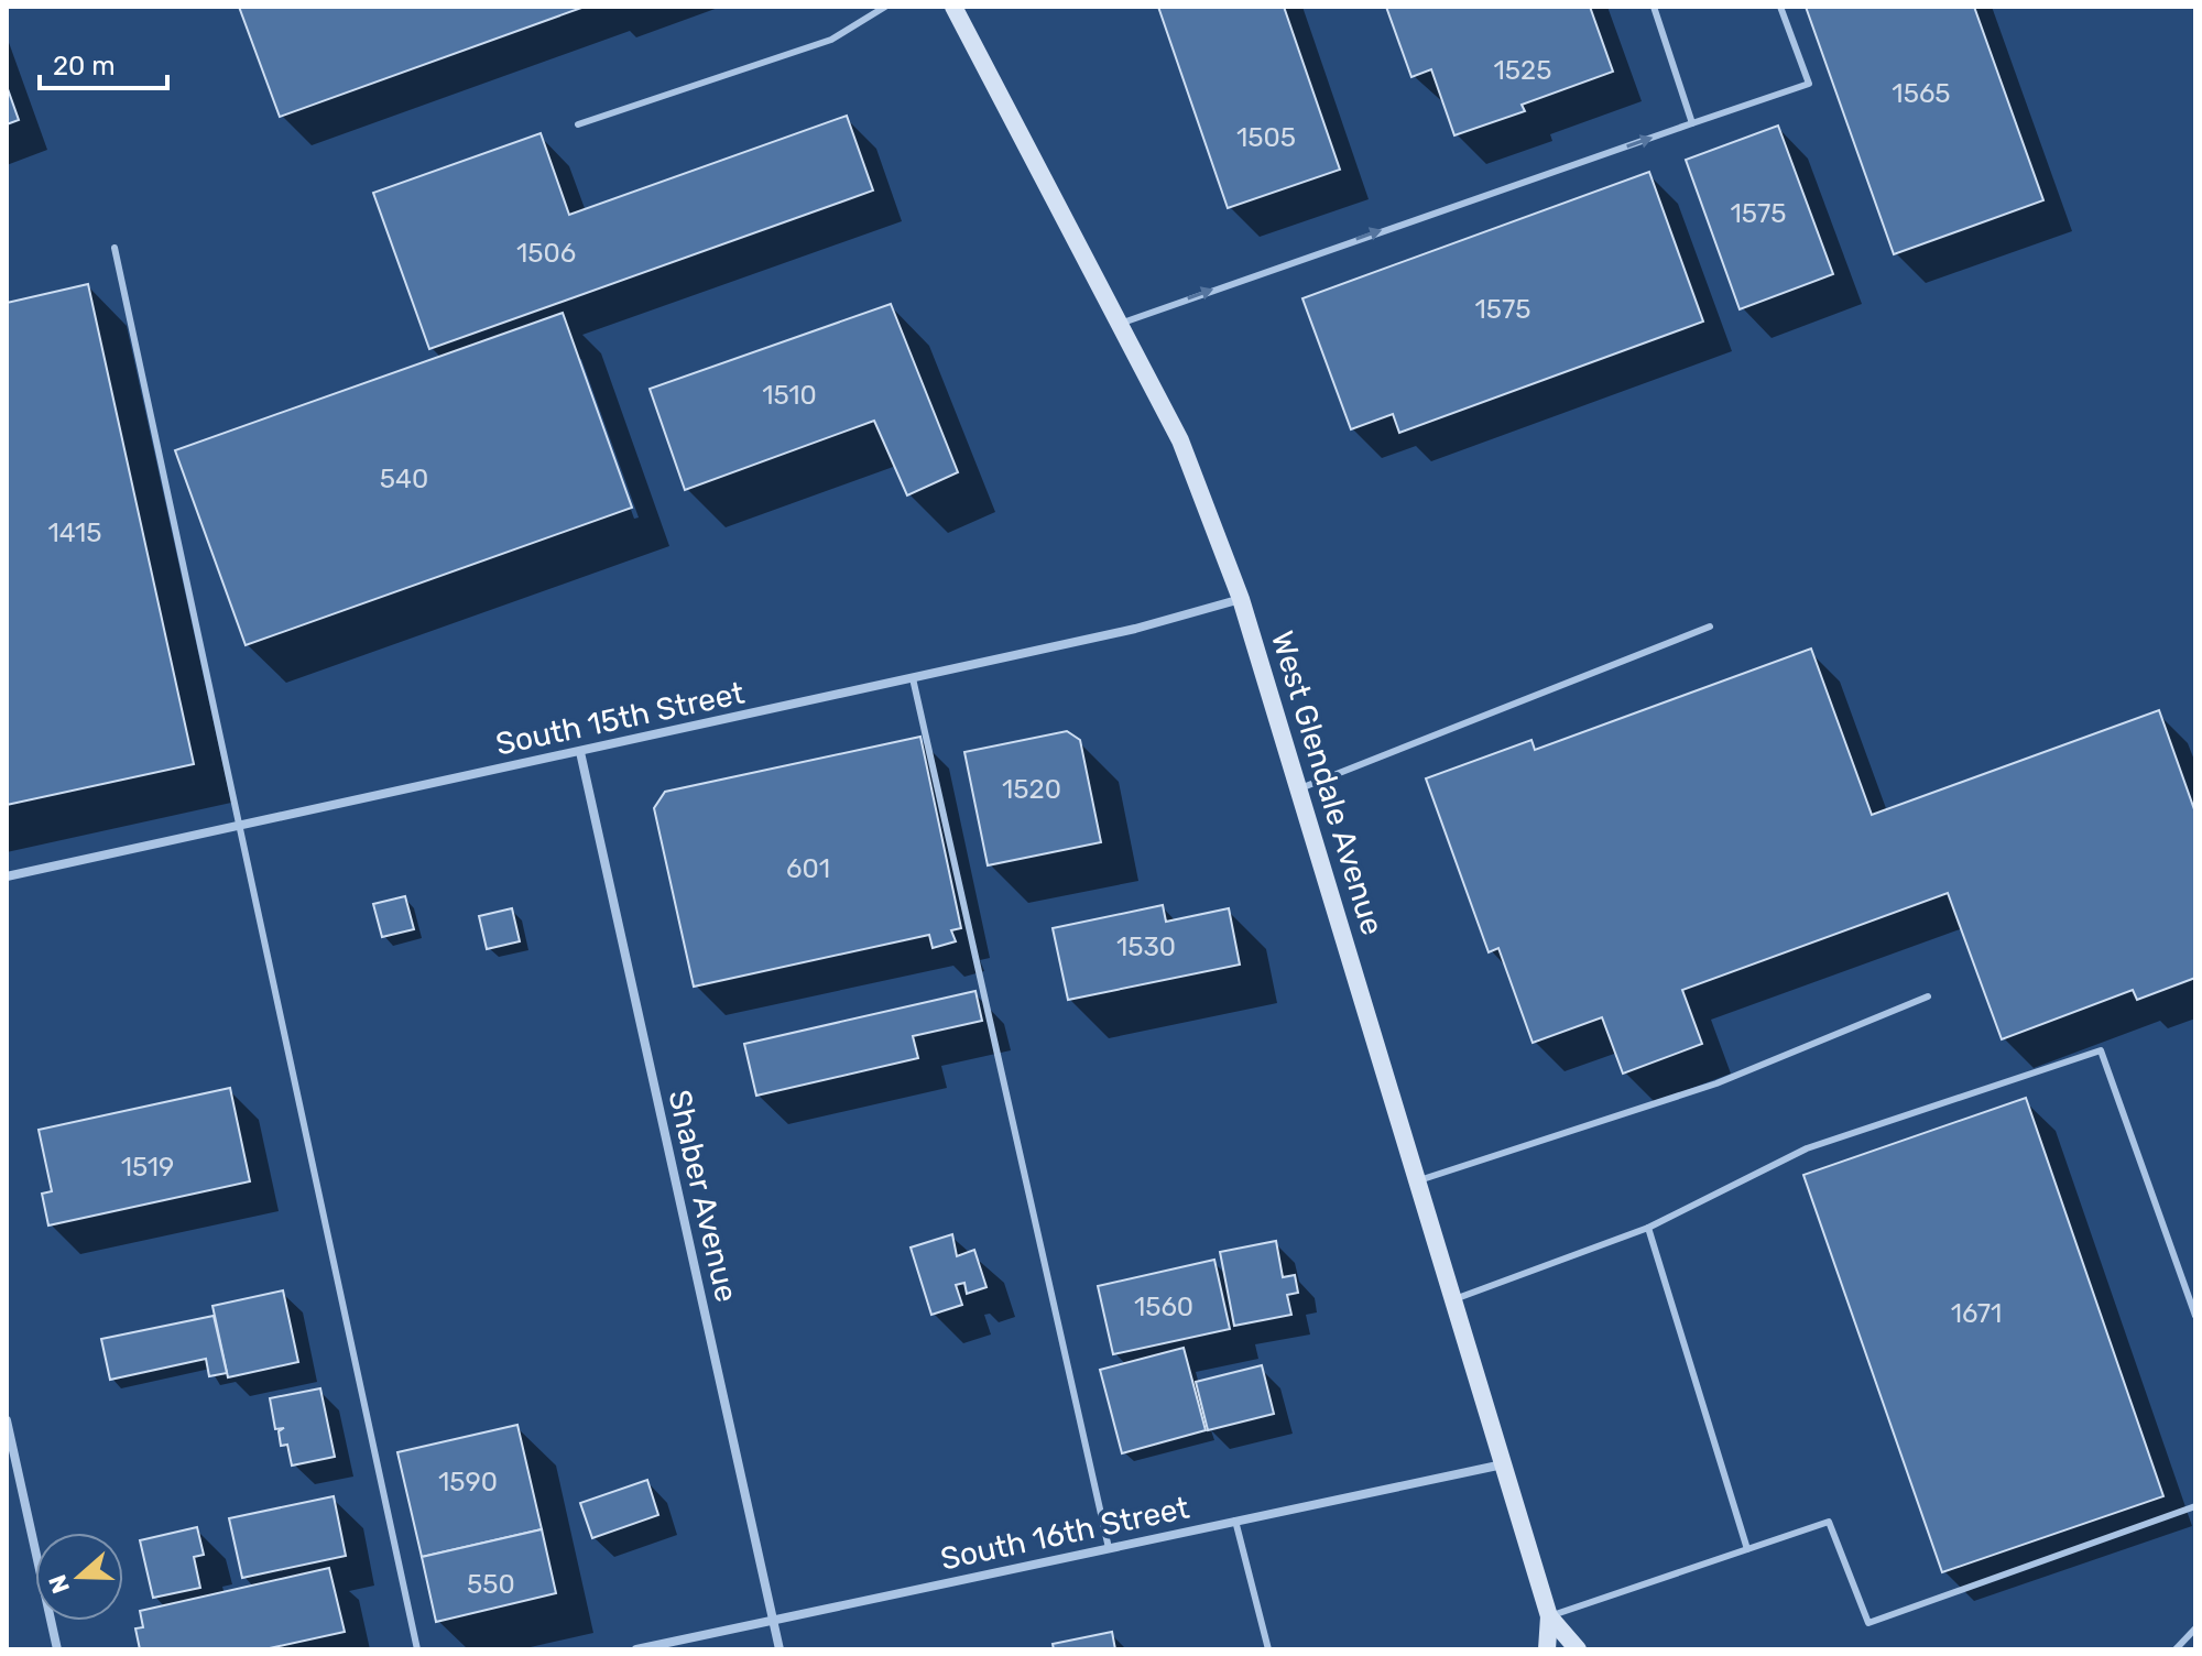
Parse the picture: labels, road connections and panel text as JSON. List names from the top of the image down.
{
  "streets": {
    "main road": ["West Glendale Avenue"],
    "street": ["South 15th Street", "Shaber Avenue", "South 16th Street"]
  },
  "crossings": [
    ["South 15th Street", "West Glendale Avenue"],
    ["South 15th Street", "Shaber Avenue"],
    ["West Glendale Avenue", "South 16th Street"],
    ["Shaber Avenue", "South 16th Street"]
  ],
  "house_numbers": [
    "1525",
    "1565",
    "1505",
    "1575",
    "1506",
    "1575",
    "1510",
    "540",
    "1415",
    "1520",
    "601",
    "1530",
    "1519",
    "1560",
    "1671",
    "1590",
    "550"
  ],
  "scale_bar": "20 m",
  "north": "left"
}
